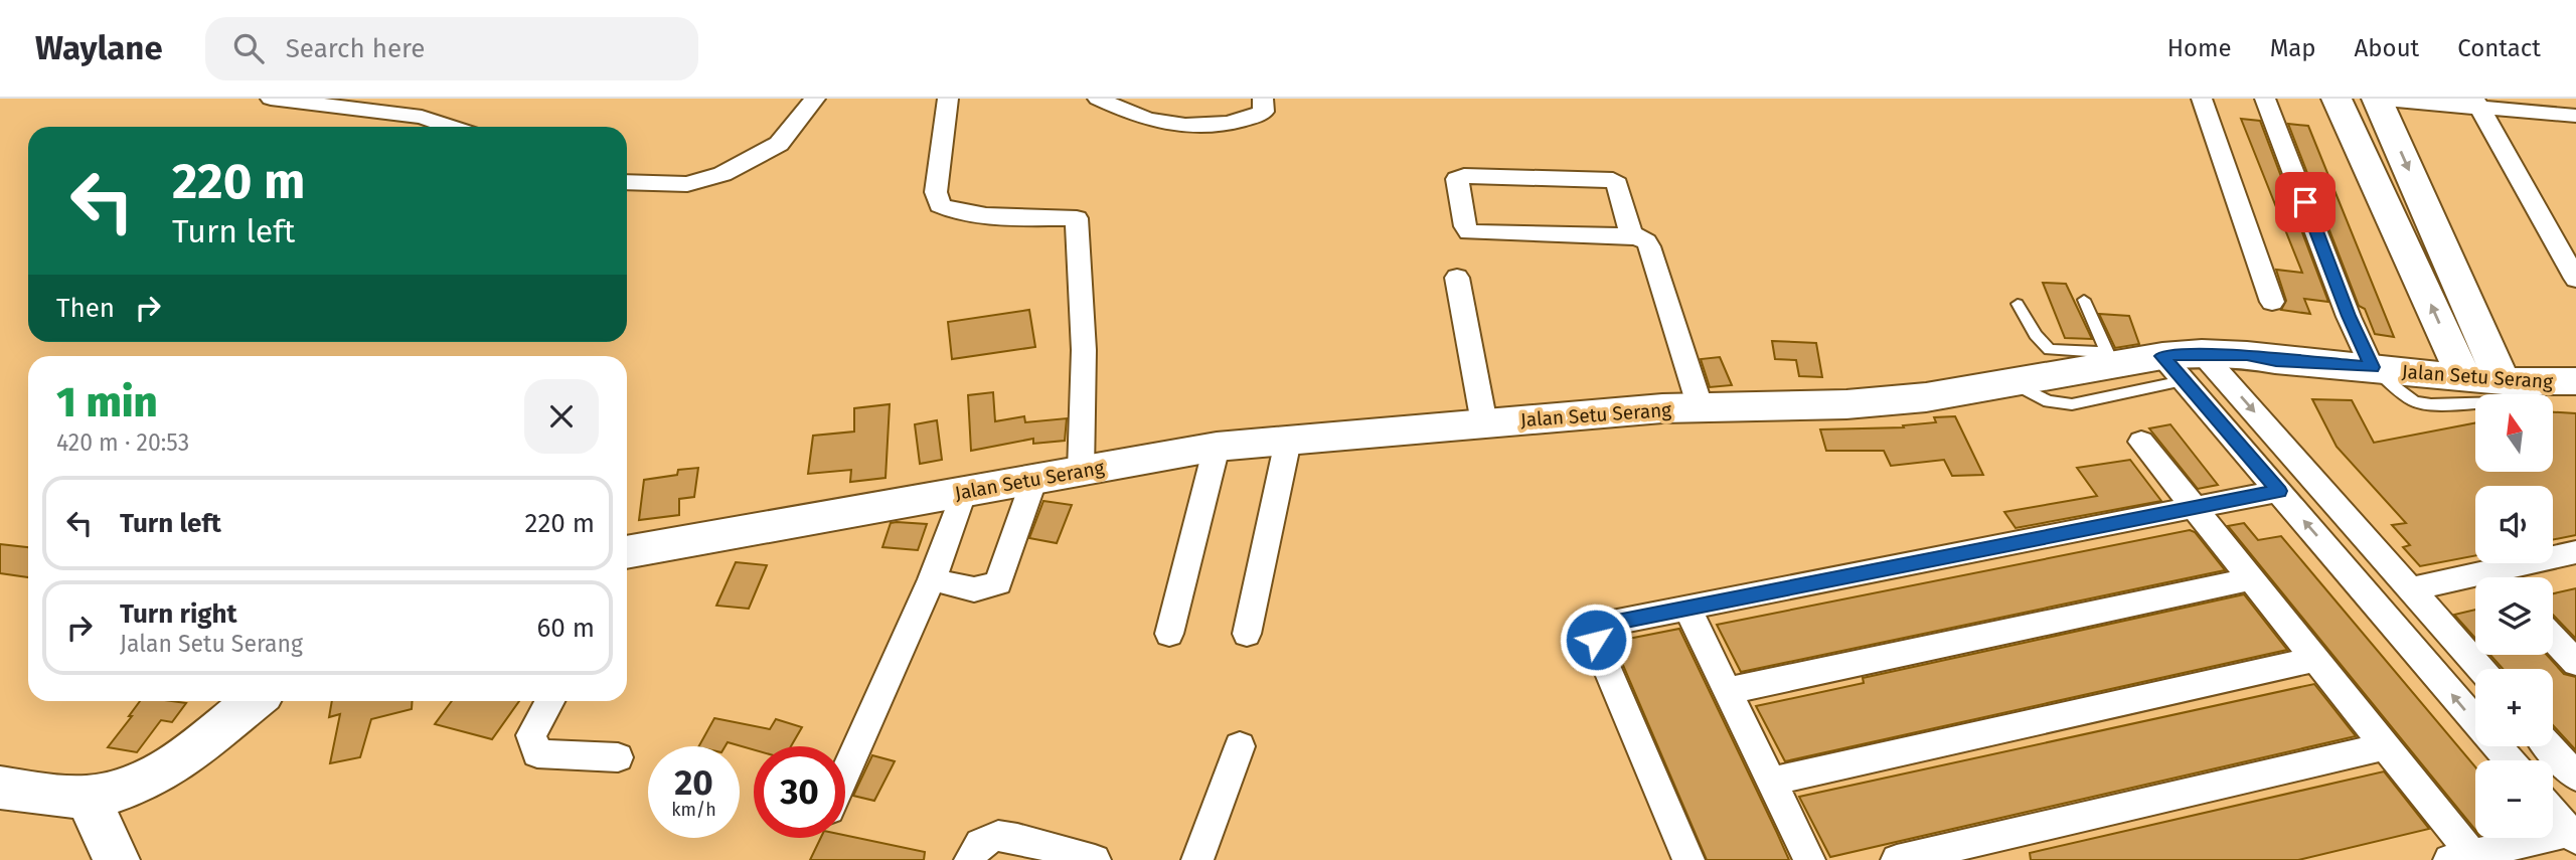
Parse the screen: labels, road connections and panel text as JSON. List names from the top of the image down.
{
  "streets": {
    "street": ["Jalan Setu Serang"]
  },
  "north": "top",
  "page": {
    "header": "Waylane",
    "search": "Search here",
    "nav": [
      "Home",
      "Map",
      "About",
      "Contact"
    ],
    "turn": ["220 m", "Turn left"],
    "then": "Then",
    "heading": ["1 min", "420 m · 20:53"],
    "map_buttons": ["+", "−"],
    "list": [
      {
        "name": "Turn left",
        "value": "220 m"
      },
      {
        "name": "Turn right",
        "note": "Jalan Setu Serang",
        "value": "60 m"
      }
    ],
    "speed": "20 km/h",
    "limit": "30"
  }
}
